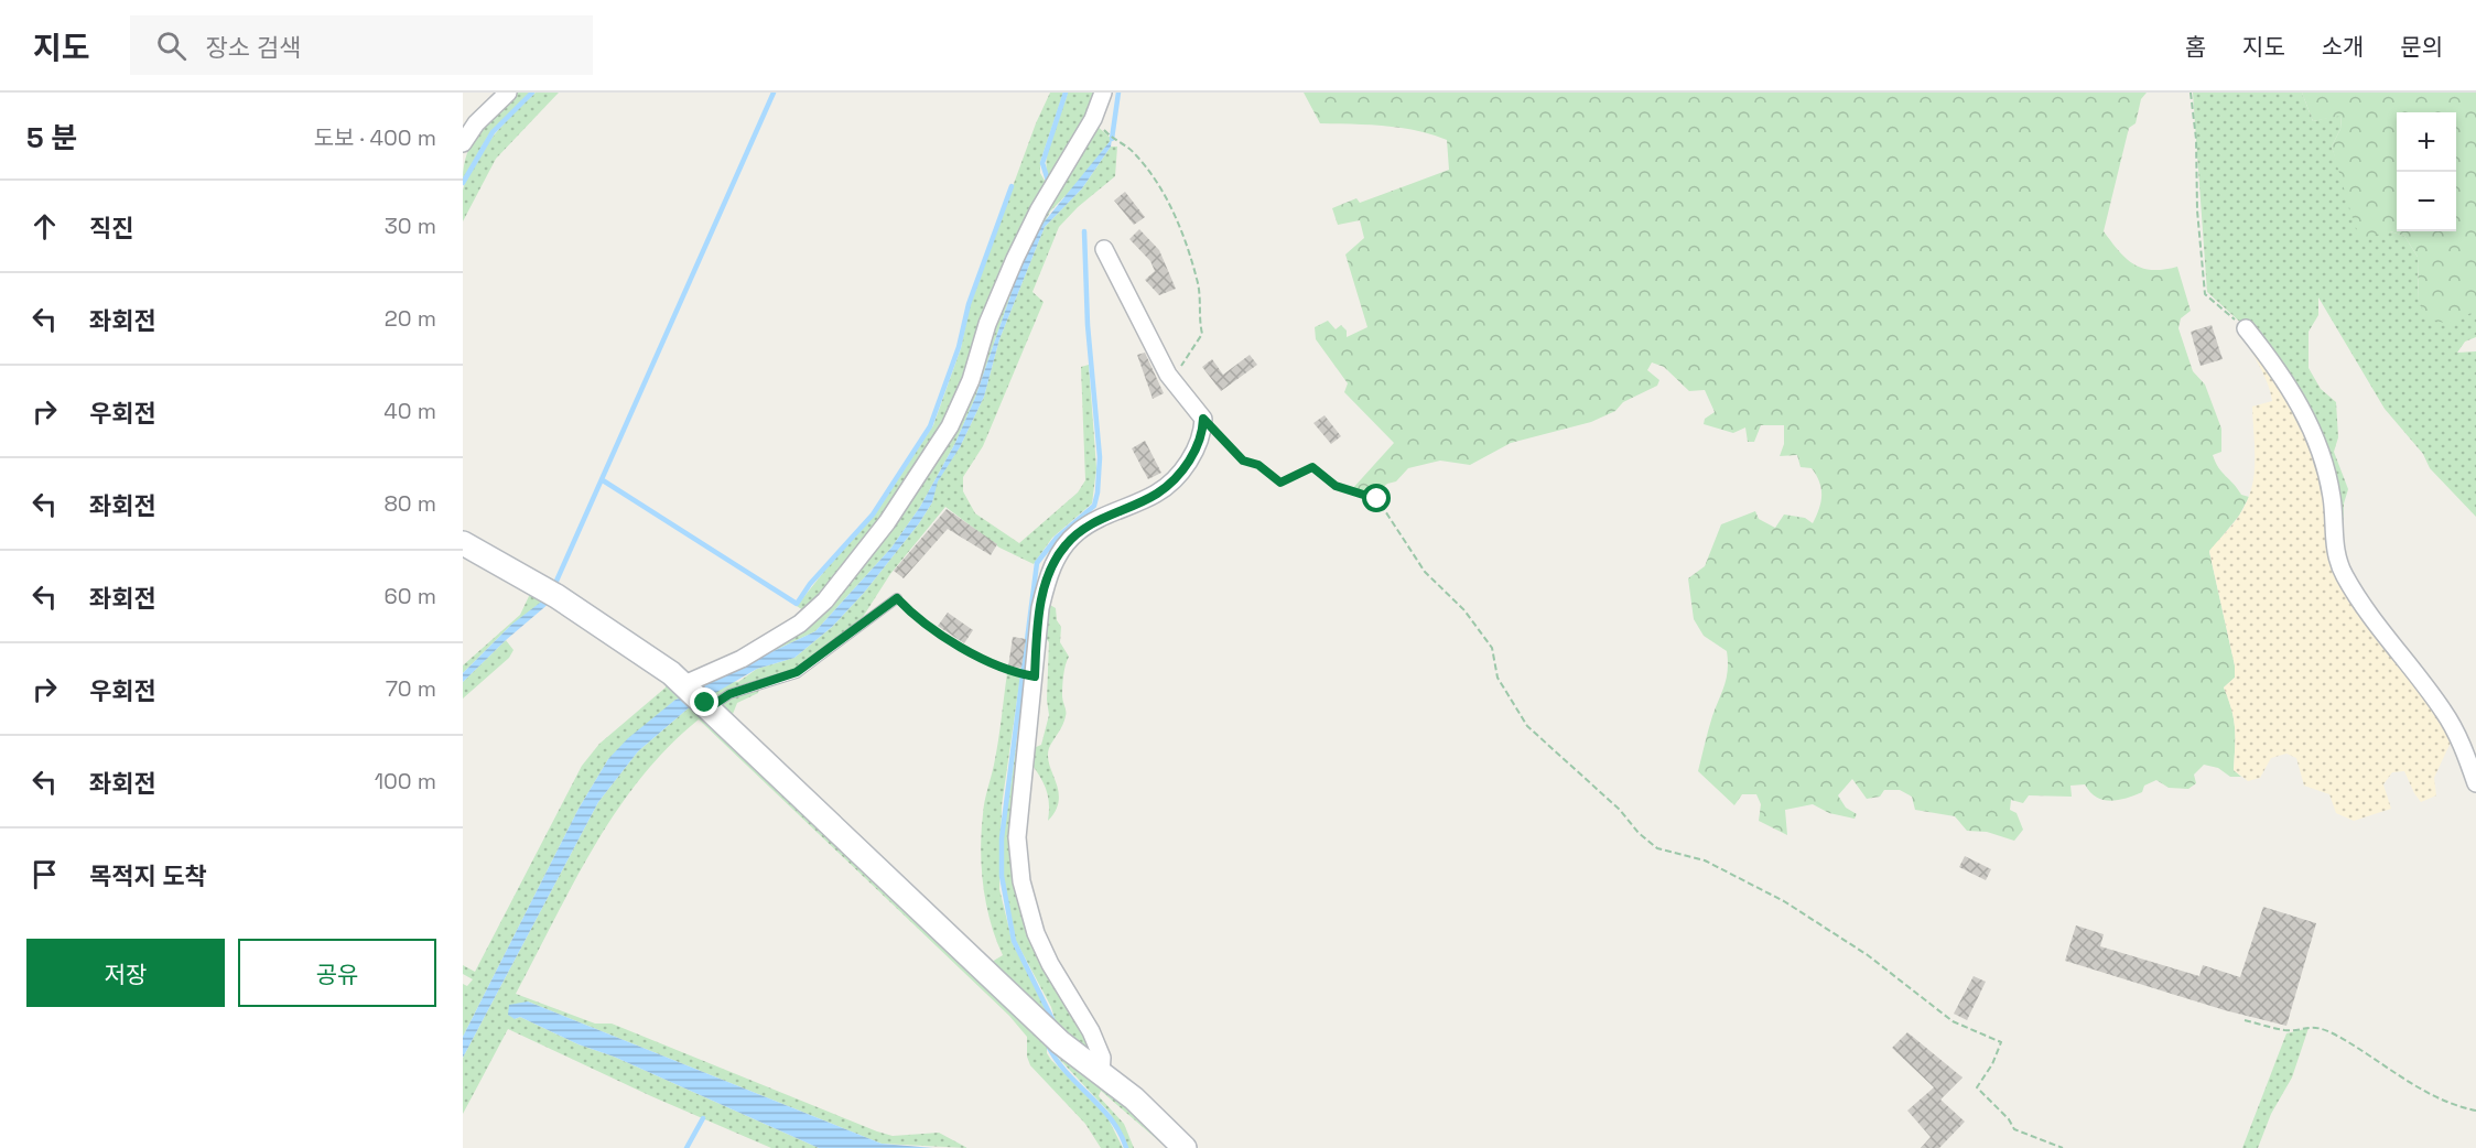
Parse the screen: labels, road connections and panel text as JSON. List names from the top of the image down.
{
  "page": {
    "header": "지도",
    "search": "장소 검색",
    "nav": [
      "홈",
      "지도",
      "소개",
      "문의"
    ],
    "heading": ["5 분", "도보 · 400 m"],
    "map_buttons": ["+", "−"],
    "list": [
      ["직진", "30 m"],
      ["좌회전", "20 m"],
      ["우회전", "40 m"],
      ["좌회전", "80 m"],
      ["좌회전", "60 m"],
      ["우회전", "70 m"],
      ["좌회전", "100 m"],
      "목적지 도착"
    ],
    "buttons": ["저장", "공유"]
  }
}
